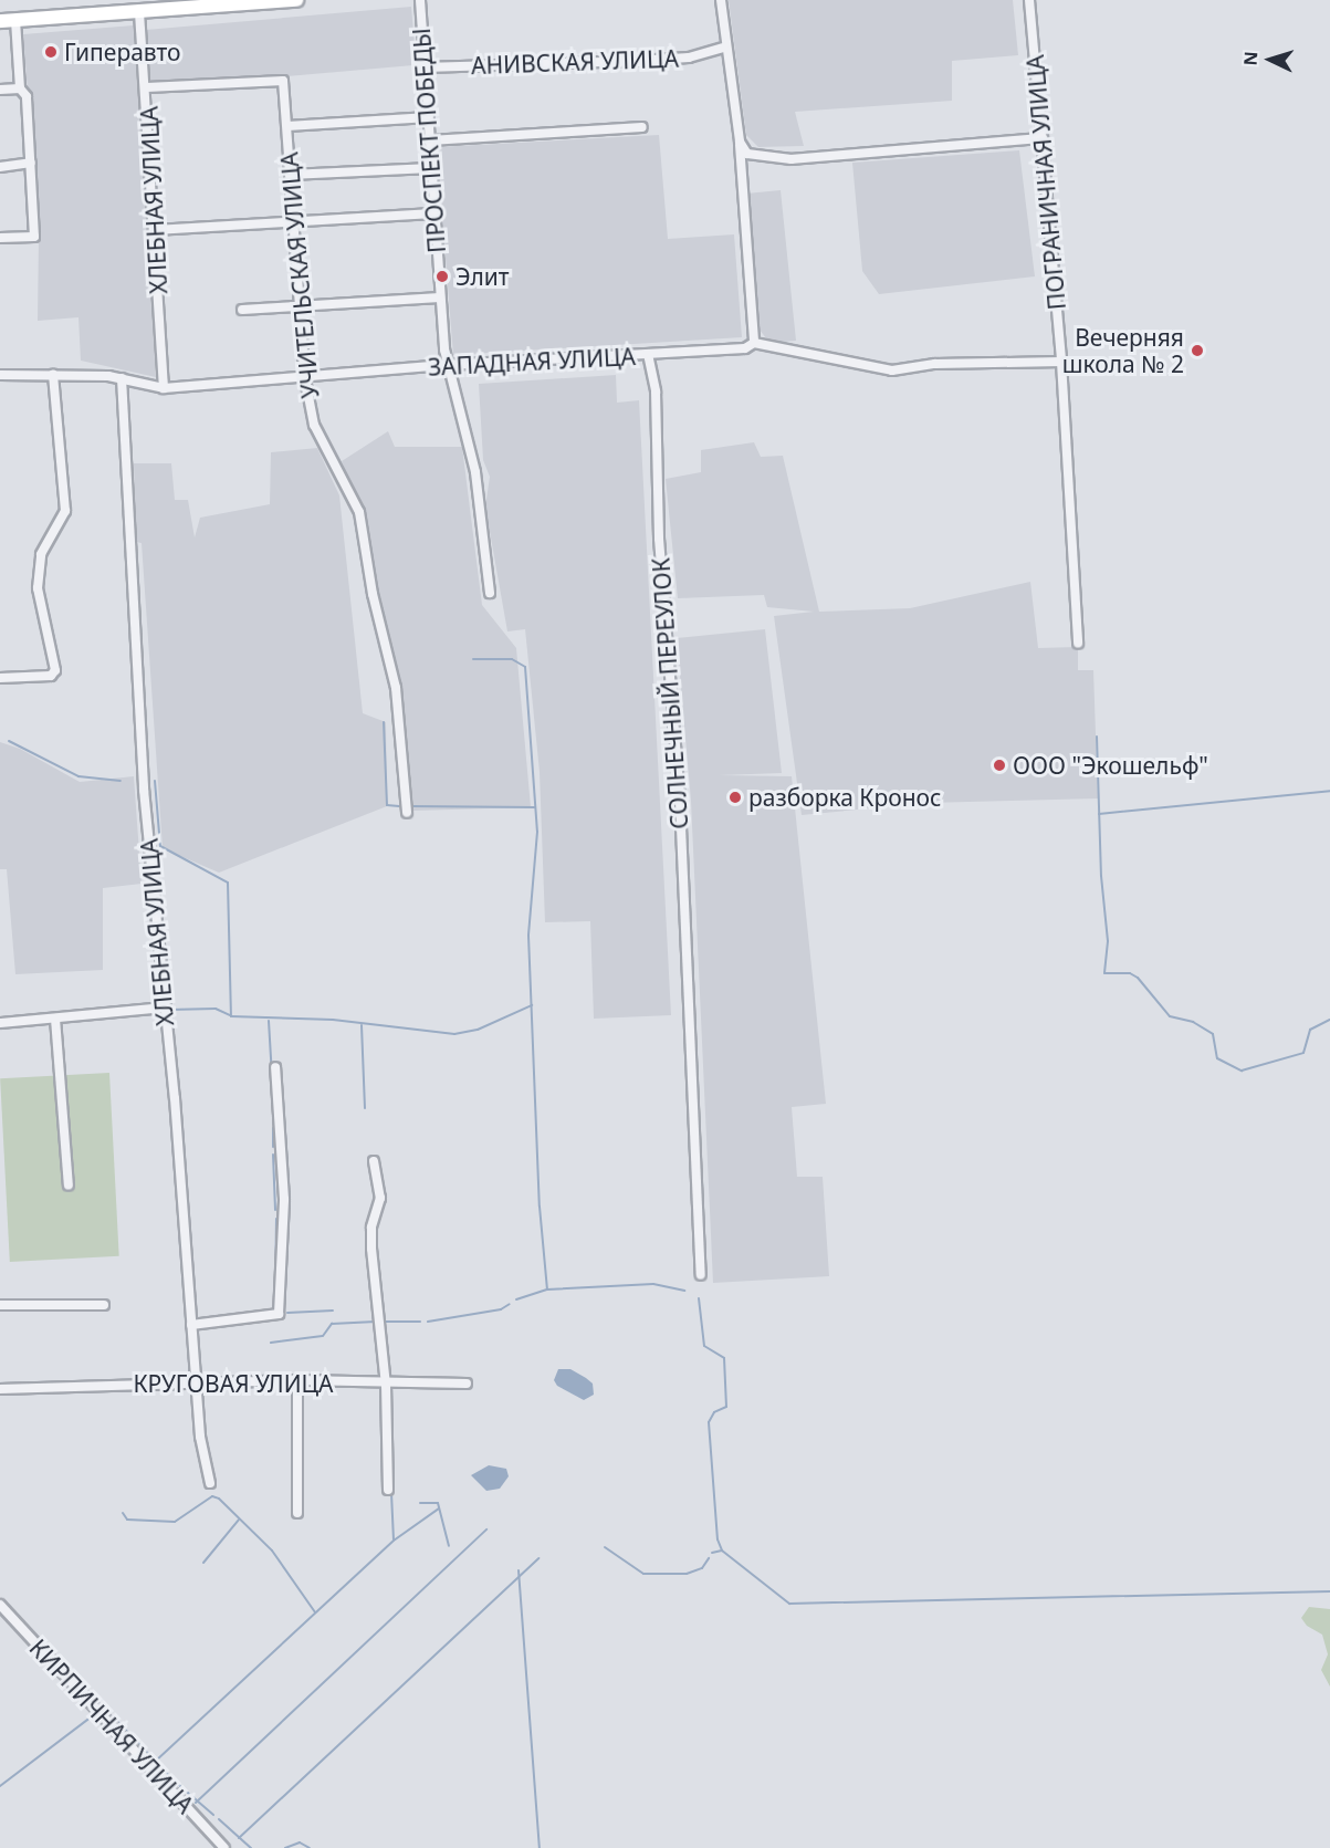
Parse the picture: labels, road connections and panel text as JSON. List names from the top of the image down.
{
  "streets": {
    "street": [
      "АНИВСКАЯ УЛИЦА",
      "ПРОСПЕКТ ПОБЕДЫ",
      "ПОГРАНИЧНАЯ УЛИЦА",
      "ХЛЕБНАЯ УЛИЦА",
      "УЧИТЕЛЬСКАЯ УЛИЦА",
      "ЗАПАДНАЯ УЛИЦА",
      "СОЛНЕЧНЫЙ ПЕРЕУЛОК",
      "КРУГОВАЯ УЛИЦА",
      "КИРПИЧНАЯ УЛИЦА"
    ]
  },
  "crossings": [
    ["АНИВСКАЯ УЛИЦА", "ПРОСПЕКТ ПОБЕДЫ"],
    ["ПРОСПЕКТ ПОБЕДЫ", "ЗАПАДНАЯ УЛИЦА"],
    ["ПОГРАНИЧНАЯ УЛИЦА", "ЗАПАДНАЯ УЛИЦА"],
    ["ХЛЕБНАЯ УЛИЦА", "УЧИТЕЛЬСКАЯ УЛИЦА"],
    ["ХЛЕБНАЯ УЛИЦА", "ЗАПАДНАЯ УЛИЦА"],
    ["ХЛЕБНАЯ УЛИЦА", "КРУГОВАЯ УЛИЦА"],
    ["УЧИТЕЛЬСКАЯ УЛИЦА", "ЗАПАДНАЯ УЛИЦА"],
    ["ЗАПАДНАЯ УЛИЦА", "СОЛНЕЧНЫЙ ПЕРЕУЛОК"]
  ],
  "places": [
    "Гиперавто",
    "Элит",
    "Вечерняя школа № 2",
    "ООО \"Экошельф\"",
    "разборка Кронос"
  ],
  "north": "left"
}
